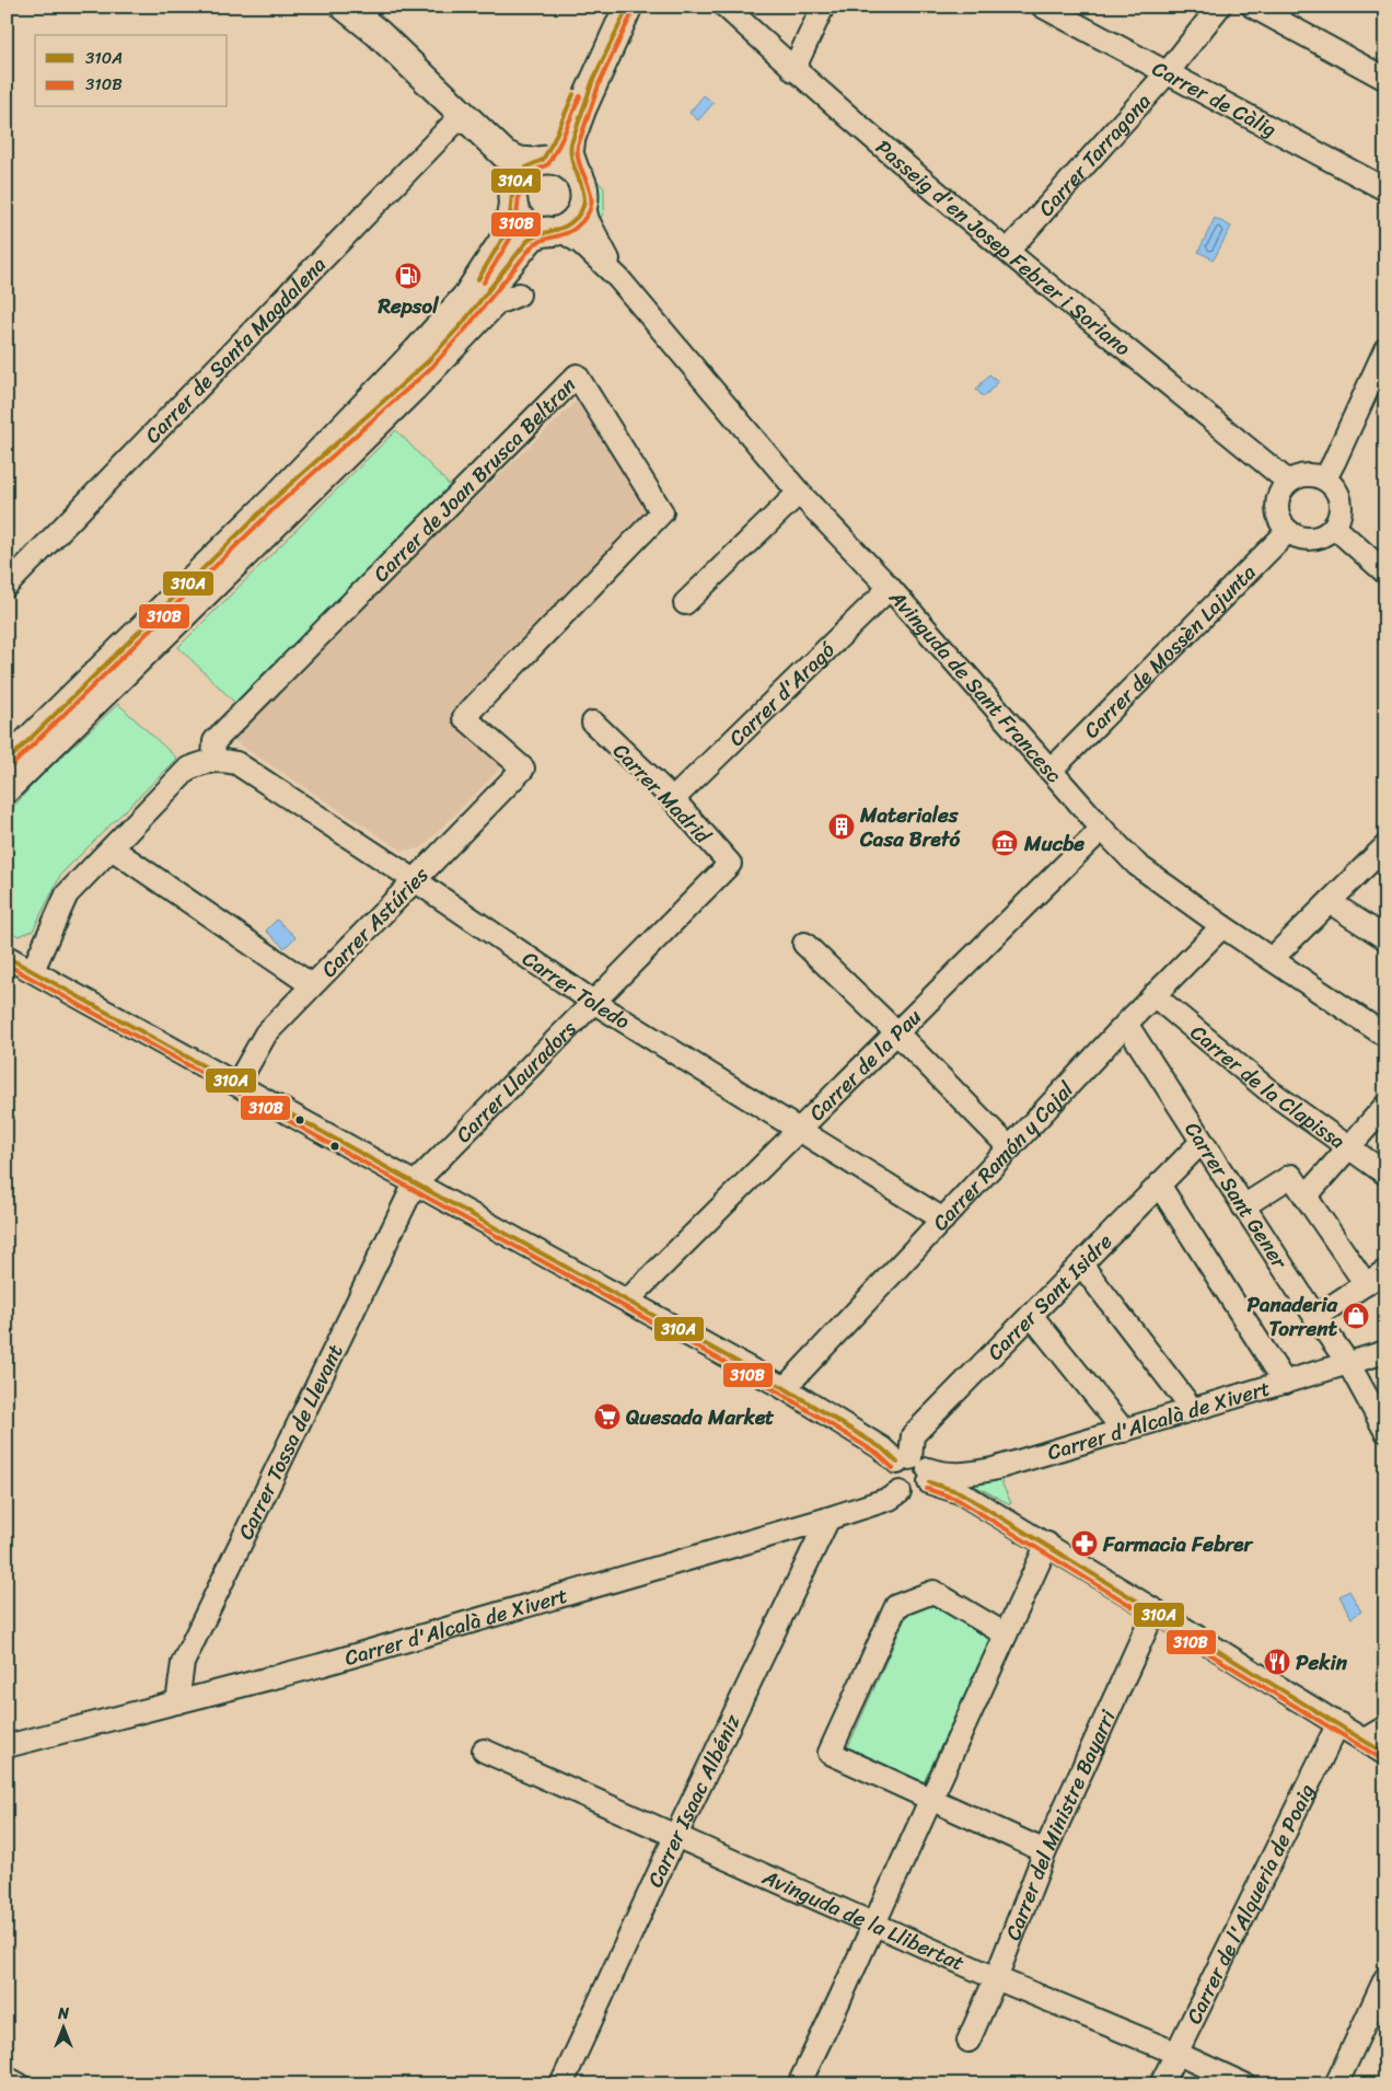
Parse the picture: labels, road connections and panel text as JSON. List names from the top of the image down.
{
  "streets": {
    "street": [
      "Carrer de Càlig",
      "Carrer Tarragona",
      "Passeig d'en Josep Febrer i Soriano",
      "Carrer de Santa Magdalena",
      "Carrer de Joan Brusca Beltran",
      "Carrer de Mossèn Lajunta",
      "Avinguda de Sant Francesc",
      "Carrer d'Aragó",
      "Carrer Madrid",
      "Carrer Astúries",
      "Carrer Toledo",
      "Carrer de la Pau",
      "Carrer Llauradors",
      "Carrer de la Clapissa",
      "Carrer Ramón y Cajal",
      "Carrer Sant Gener",
      "Carrer Sant Isidre",
      "Carrer d'Alcalà de Xivert",
      "Carrer Tossa de Llevant",
      "Carrer Isaac Albéniz",
      "Carrer del Ministre Bayarri",
      "Carrer de l'Alqueria de Poaig",
      "Avinguda de la Llibertat"
    ]
  },
  "crossings": [
    ["Carrer de Càlig", "Carrer Tarragona"],
    ["Carrer Tarragona", "Passeig d'en Josep Febrer i Soriano"],
    ["Passeig d'en Josep Febrer i Soriano", "Carrer de Mossèn Lajunta"],
    ["Carrer de Joan Brusca Beltran", "Carrer Astúries"],
    ["Carrer de Joan Brusca Beltran", "Carrer Toledo"],
    ["Carrer de Mossèn Lajunta", "Avinguda de Sant Francesc"],
    ["Avinguda de Sant Francesc", "Carrer d'Aragó"],
    ["Avinguda de Sant Francesc", "Carrer de la Pau"],
    ["Avinguda de Sant Francesc", "Carrer Ramón y Cajal"],
    ["Carrer d'Aragó", "Carrer Madrid"],
    ["Carrer Madrid", "Carrer Llauradors"],
    ["Carrer Astúries", "Carrer Toledo"],
    ["Carrer Toledo", "Carrer de la Pau"],
    ["Carrer Toledo", "Carrer Llauradors"],
    ["Carrer Toledo", "Carrer Ramón y Cajal"],
    ["Carrer Llauradors", "Carrer Tossa de Llevant"],
    ["Carrer de la Clapissa", "Carrer Ramón y Cajal"],
    ["Carrer Ramón y Cajal", "Carrer Sant Gener"],
    ["Carrer Sant Gener", "Carrer Sant Isidre"],
    ["Carrer Sant Gener", "Carrer d'Alcalà de Xivert"],
    ["Carrer Sant Isidre", "Carrer d'Alcalà de Xivert"],
    ["Carrer d'Alcalà de Xivert", "Carrer Tossa de Llevant"],
    ["Carrer d'Alcalà de Xivert", "Carrer Isaac Albéniz"],
    ["Carrer Isaac Albéniz", "Avinguda de la Llibertat"],
    ["Carrer del Ministre Bayarri", "Avinguda de la Llibertat"],
    ["Carrer de l'Alqueria de Poaig", "Avinguda de la Llibertat"]
  ],
  "places": {
    "fuel station": ["Repsol"],
    "building": ["Materiales Casa Bretó"],
    "museum": ["Mucbe"],
    "shop": ["Panaderia Torrent"],
    "supermarket": ["Quesada Market"],
    "pharmacy": ["Farmacia Febrer"],
    "restaurant": ["Pekin"]
  },
  "lines": ["transit line 310A", "transit line 310B"],
  "legend": ["310A", "310B"],
  "north": "top"
}
